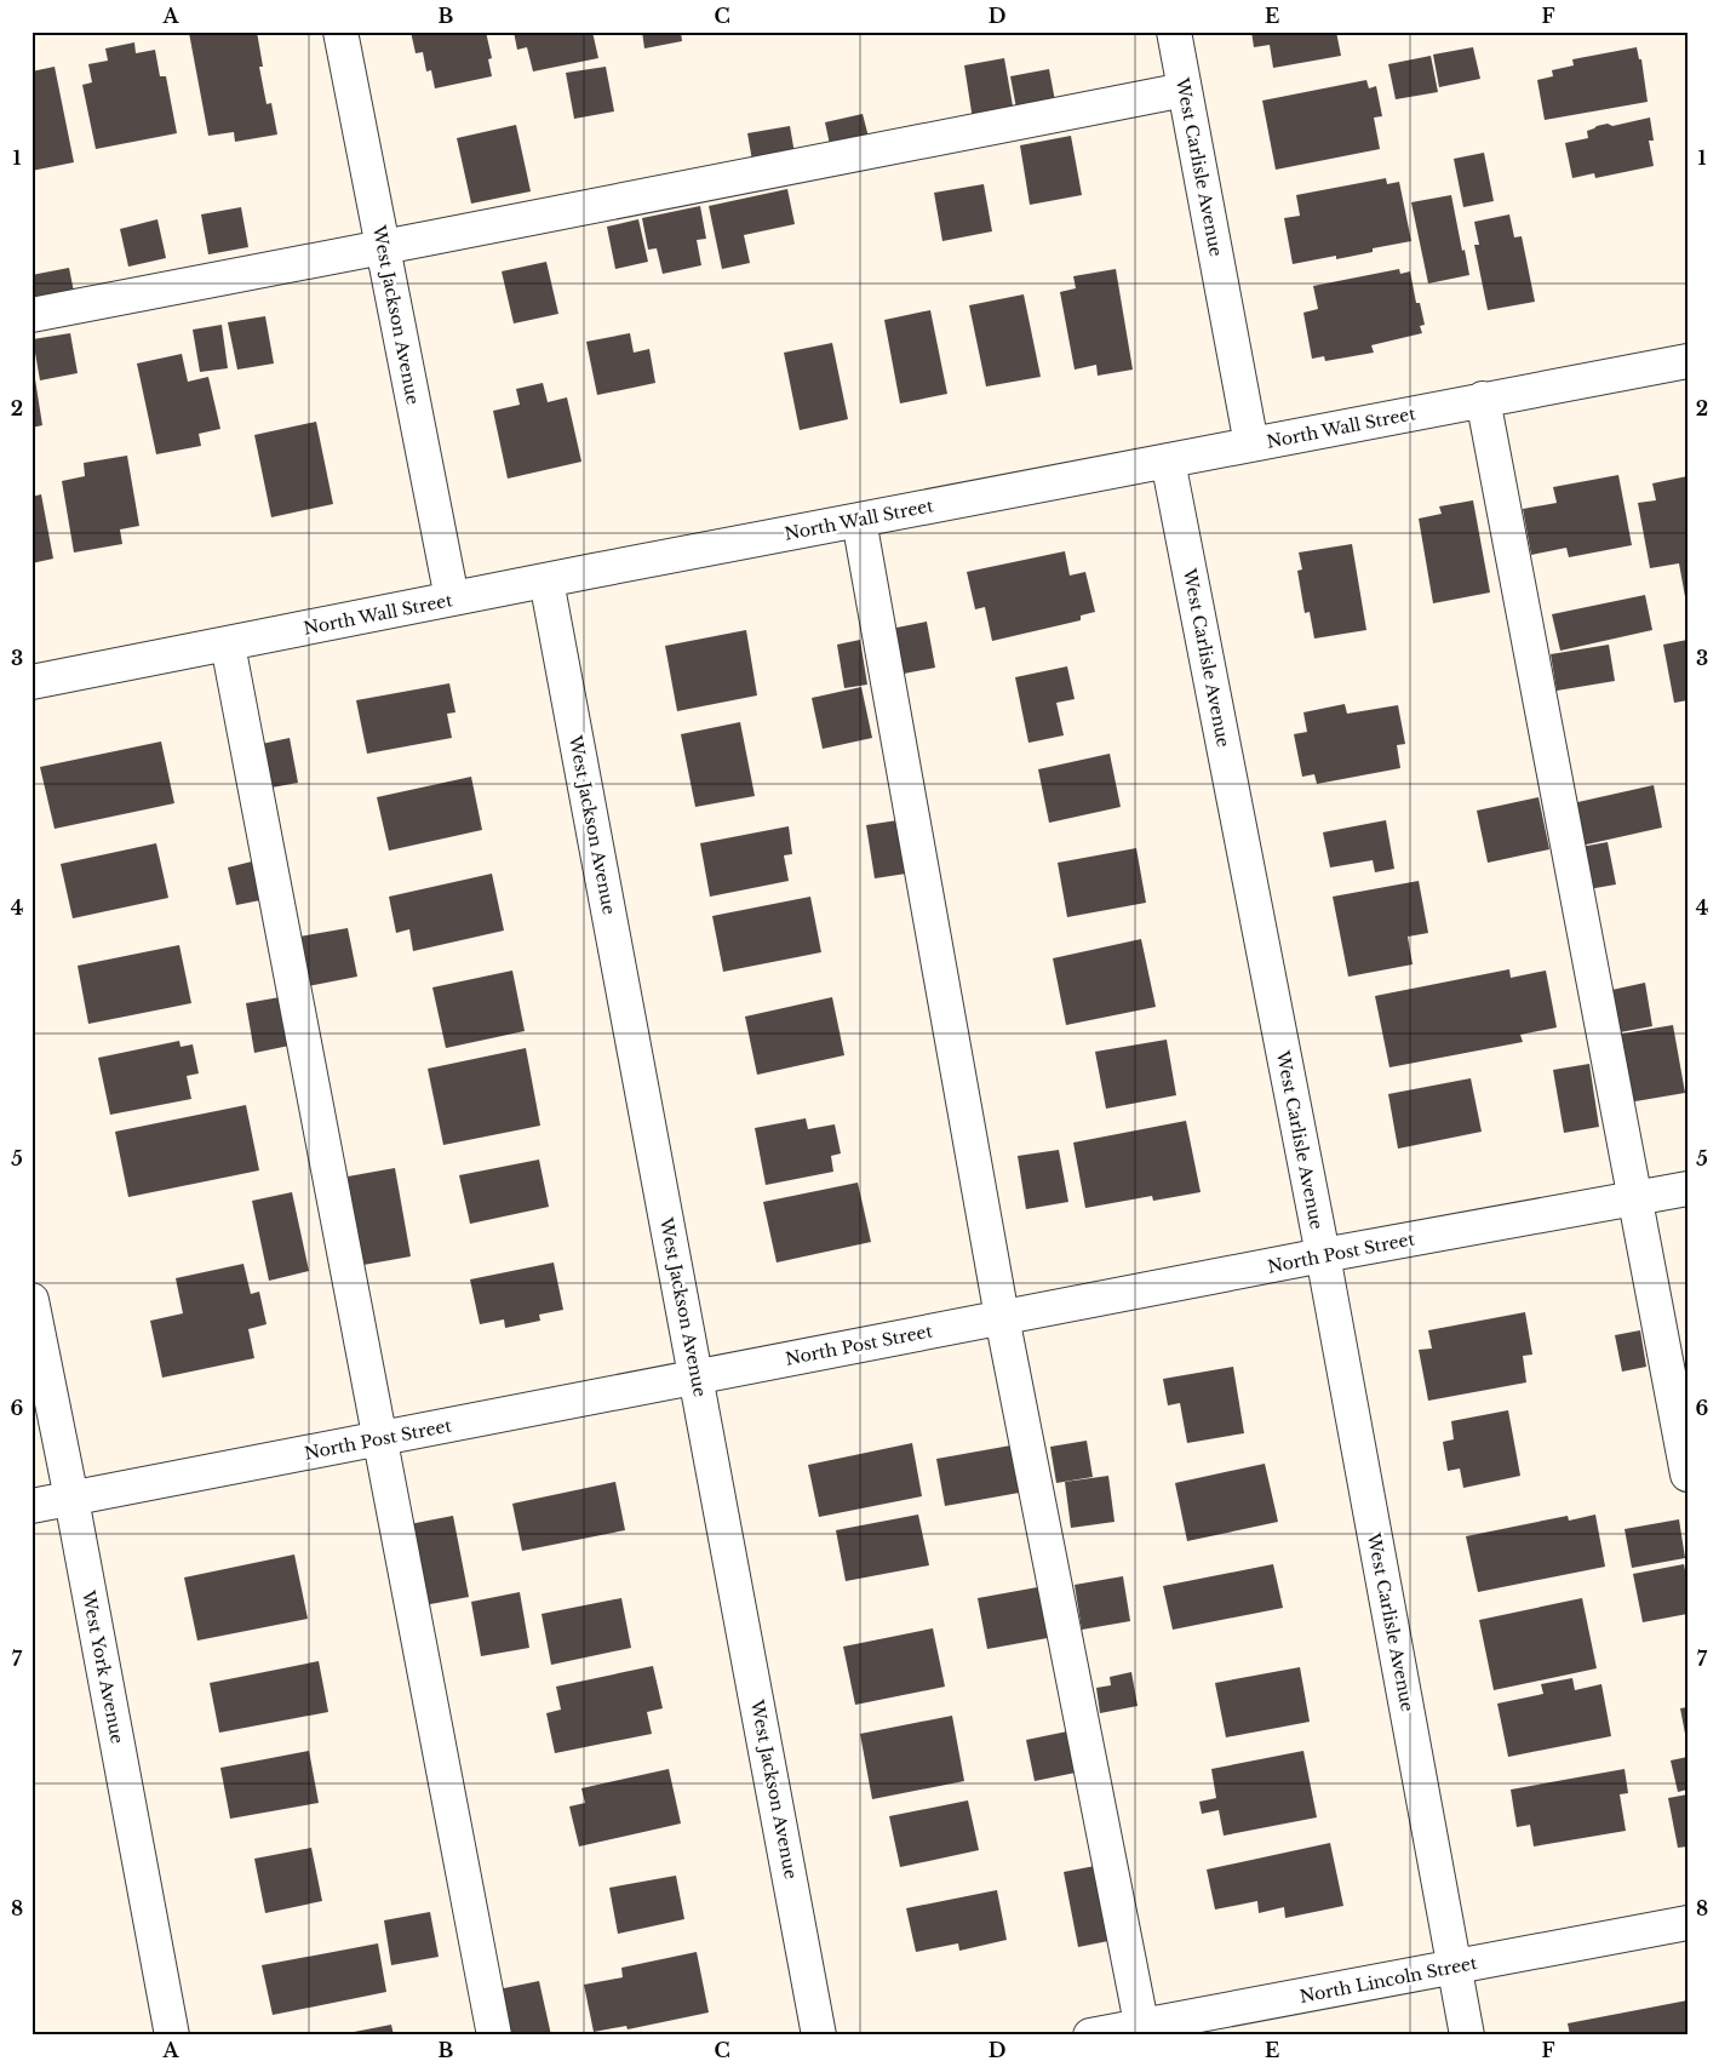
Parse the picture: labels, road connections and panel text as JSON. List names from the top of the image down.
{
  "streets": {
    "street": [
      "West Carlisle Avenue",
      "West Jackson Avenue",
      "North Wall Street",
      "North Post Street",
      "West York Avenue",
      "North Lincoln Street"
    ]
  },
  "crossings": [
    ["West Carlisle Avenue", "North Wall Street"],
    ["West Carlisle Avenue", "North Post Street"],
    ["West Carlisle Avenue", "North Lincoln Street"],
    ["West Jackson Avenue", "North Wall Street"],
    ["West Jackson Avenue", "North Post Street"],
    ["North Post Street", "West York Avenue"]
  ],
  "grid": {
    "columns": [
      "A",
      "B",
      "C",
      "D",
      "E",
      "F"
    ],
    "rows": [
      "1",
      "2",
      "3",
      "4",
      "5",
      "6",
      "7",
      "8"
    ]
  }
}
